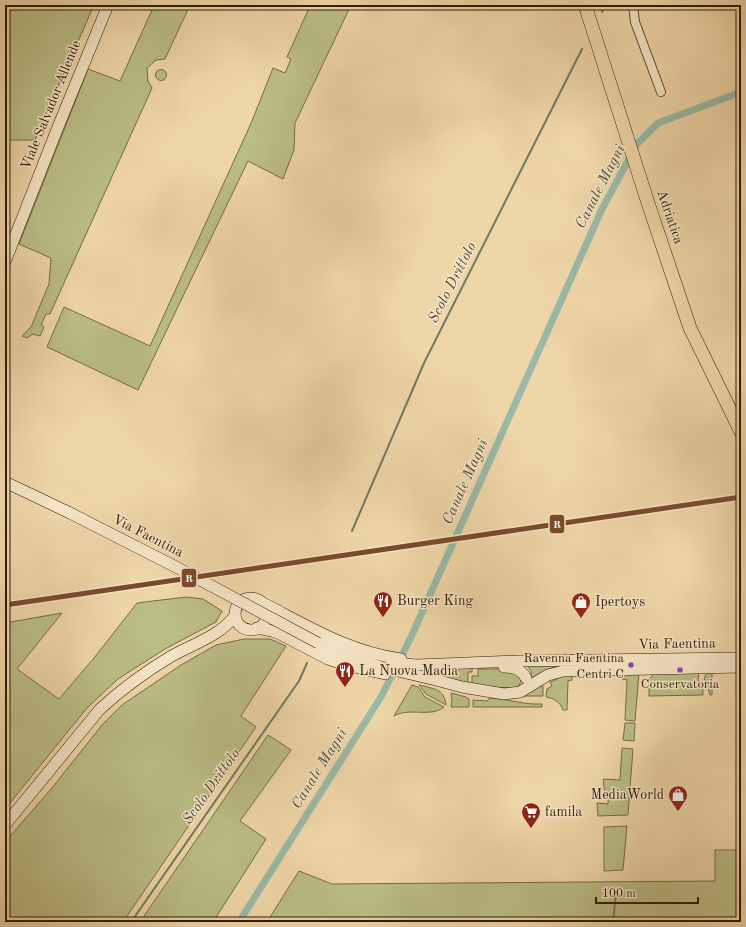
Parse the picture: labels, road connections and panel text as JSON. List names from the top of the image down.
{
  "streets": {
    "highway": ["Adriatica"],
    "main road": ["Viale Salvador Allende", "Via Faentina"]
  },
  "water": ["Canale Magni", "Scolo Drittolo"],
  "places": {
    "restaurant": ["Burger King", "La Nuova Madia"],
    "shop": ["Ipertoys", "MediaWorld"],
    "other": ["Ravenna Faentina Centri C", "Conservatoria"],
    "supermarket": ["famila"]
  },
  "lines": ["transit line R"],
  "scale_bar": "100 m"
}
